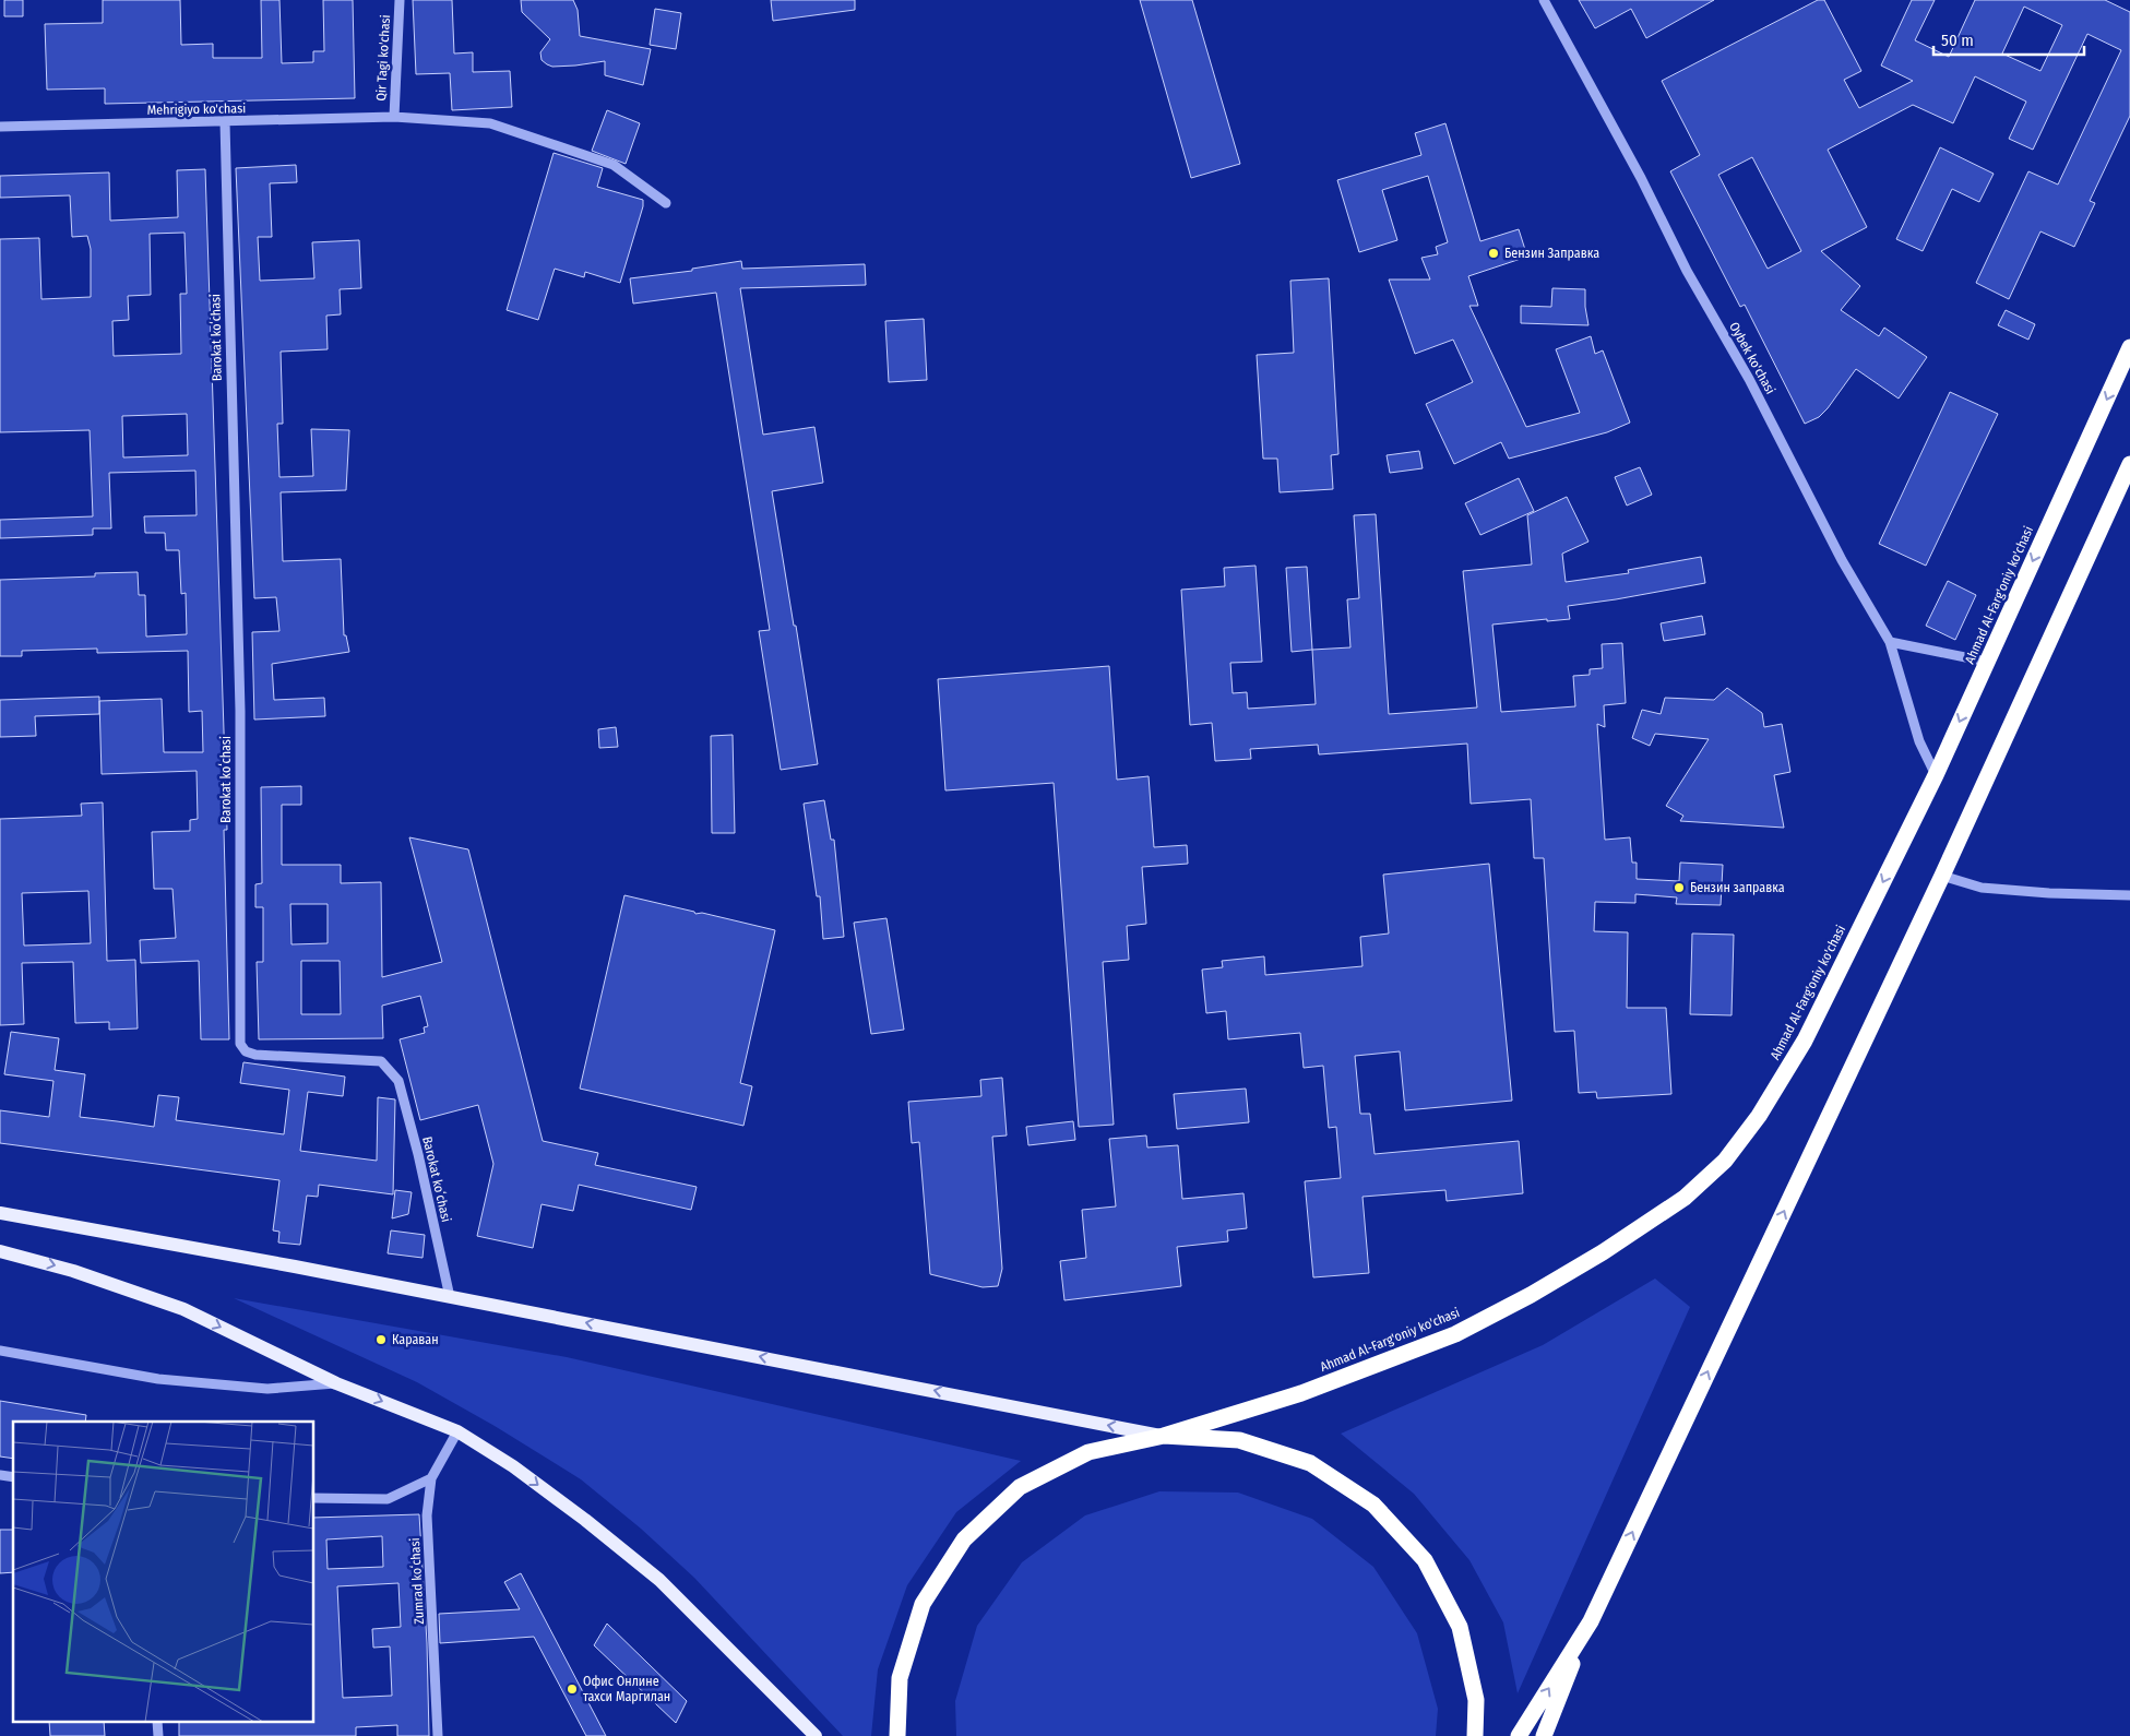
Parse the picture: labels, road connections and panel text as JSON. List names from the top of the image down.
{
  "streets": {
    "highway": ["Ahmad Al-Farg'oniy ko'chasi"],
    "street": [
      "Qir Tagi ko'chasi",
      "Mehrigiyo ko'chasi",
      "Barokat koʻchasi",
      "Oybek ko'chasi",
      "Zumrad koʻchasi"
    ]
  },
  "crossings": [
    ["Qir Tagi ko'chasi", "Mehrigiyo ko'chasi"],
    ["Mehrigiyo ko'chasi", "Barokat koʻchasi"],
    ["Oybek ko'chasi", "Ahmad Al-Farg'oniy ko'chasi"]
  ],
  "places": [
    "Бензин Заправка",
    "Бензин заправка",
    "Караван",
    "Офис Онлине тахси Маргилан"
  ],
  "scale_bar": "50 m"
}
